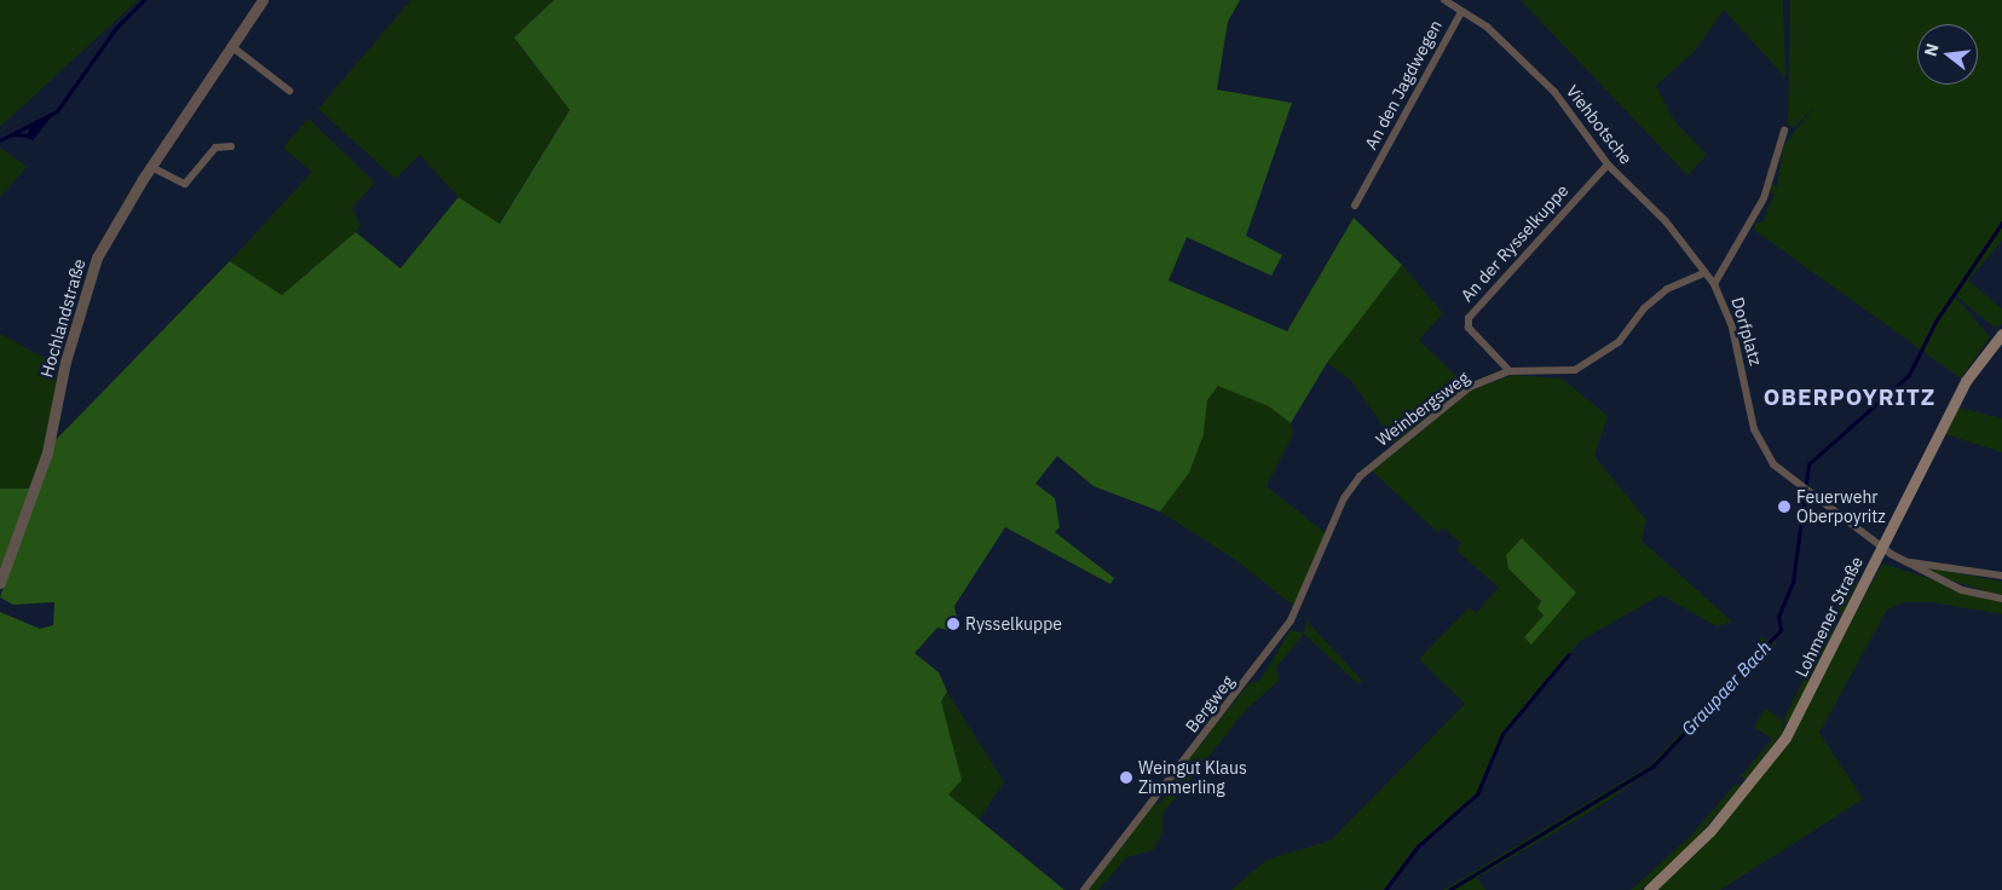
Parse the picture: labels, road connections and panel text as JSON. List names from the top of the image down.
{
  "streets": {
    "main road": ["Lohmener Straße"],
    "street": [
      "An den Jagdwegen",
      "Viehbotsche",
      "An der Rysselkuppe",
      "Hochlandstraße",
      "Dorfplatz",
      "Weinbergsweg",
      "Bergweg"
    ]
  },
  "crossings": [
    ["An den Jagdwegen", "Viehbotsche"],
    ["Viehbotsche", "An der Rysselkuppe"],
    ["Viehbotsche", "Dorfplatz"],
    ["Viehbotsche", "Weinbergsweg"],
    ["An der Rysselkuppe", "Weinbergsweg"],
    ["Dorfplatz", "Lohmener Straße"],
    ["Weinbergsweg", "Bergweg"]
  ],
  "districts": ["OBERPOYRITZ"],
  "water": ["Graupaer Bach"],
  "places": ["Feuerwehr Oberpoyritz", "Rysselkuppe", "Weingut Klaus Zimmerling"],
  "north": "left"
}
